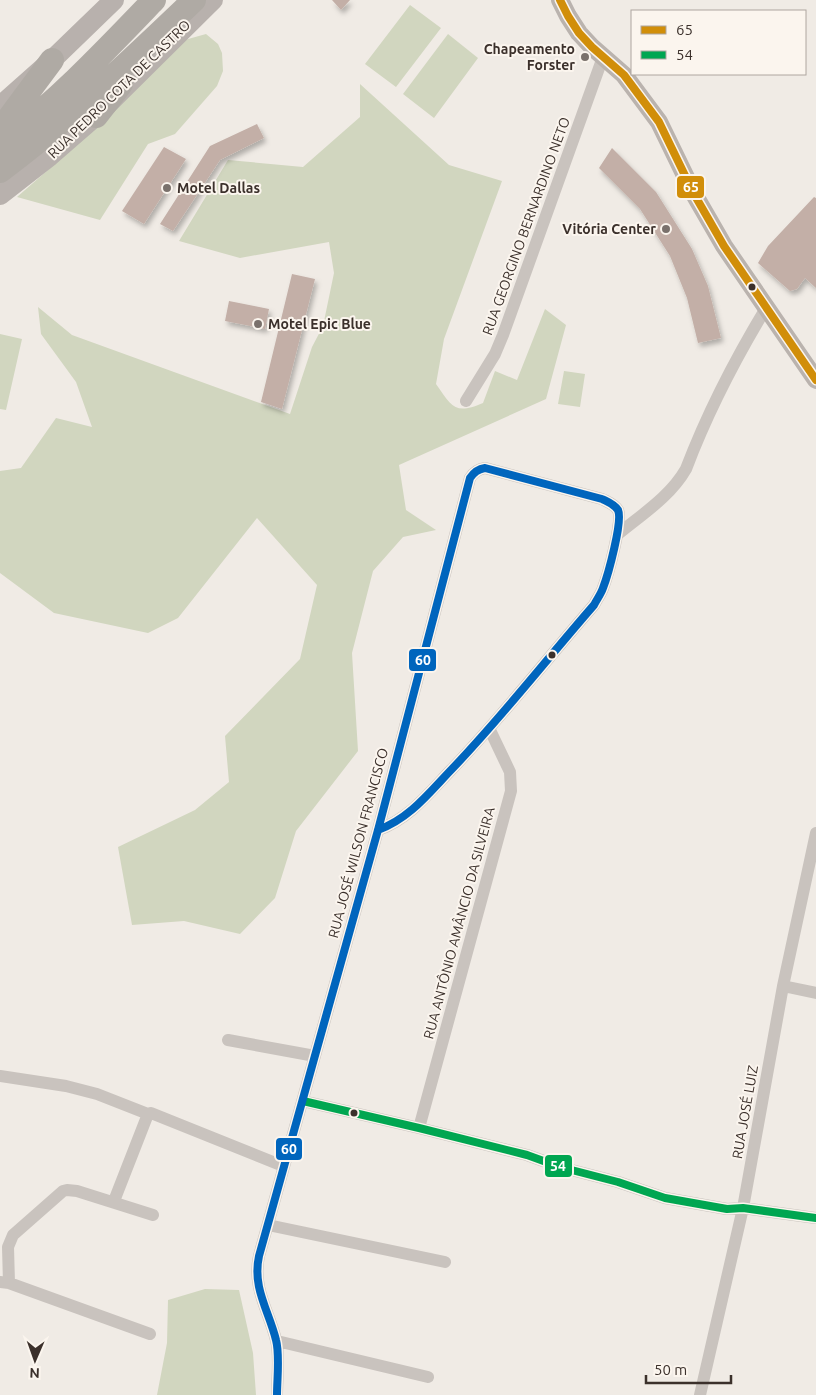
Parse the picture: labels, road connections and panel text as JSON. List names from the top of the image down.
{
  "streets": {
    "main road": ["RUA PEDRO COTA DE CASTRO"],
    "street": [
      "RUA GEORGINO BERNARDINO NETO",
      "RUA JOSÉ WILSON FRANCISCO",
      "RUA ANTÔNIO AMÂNCIO DA SILVEIRA",
      "RUA JOSÉ LUIZ"
    ]
  },
  "places": [
    "Chapeamento Forster",
    "Motel Dallas",
    "Vitória Center",
    "Motel Epic Blue"
  ],
  "lines": ["transit line 65", "transit line 60", "transit line 54"],
  "legend": ["65", "54"],
  "scale_bar": "50 m",
  "north": "bottom"
}
